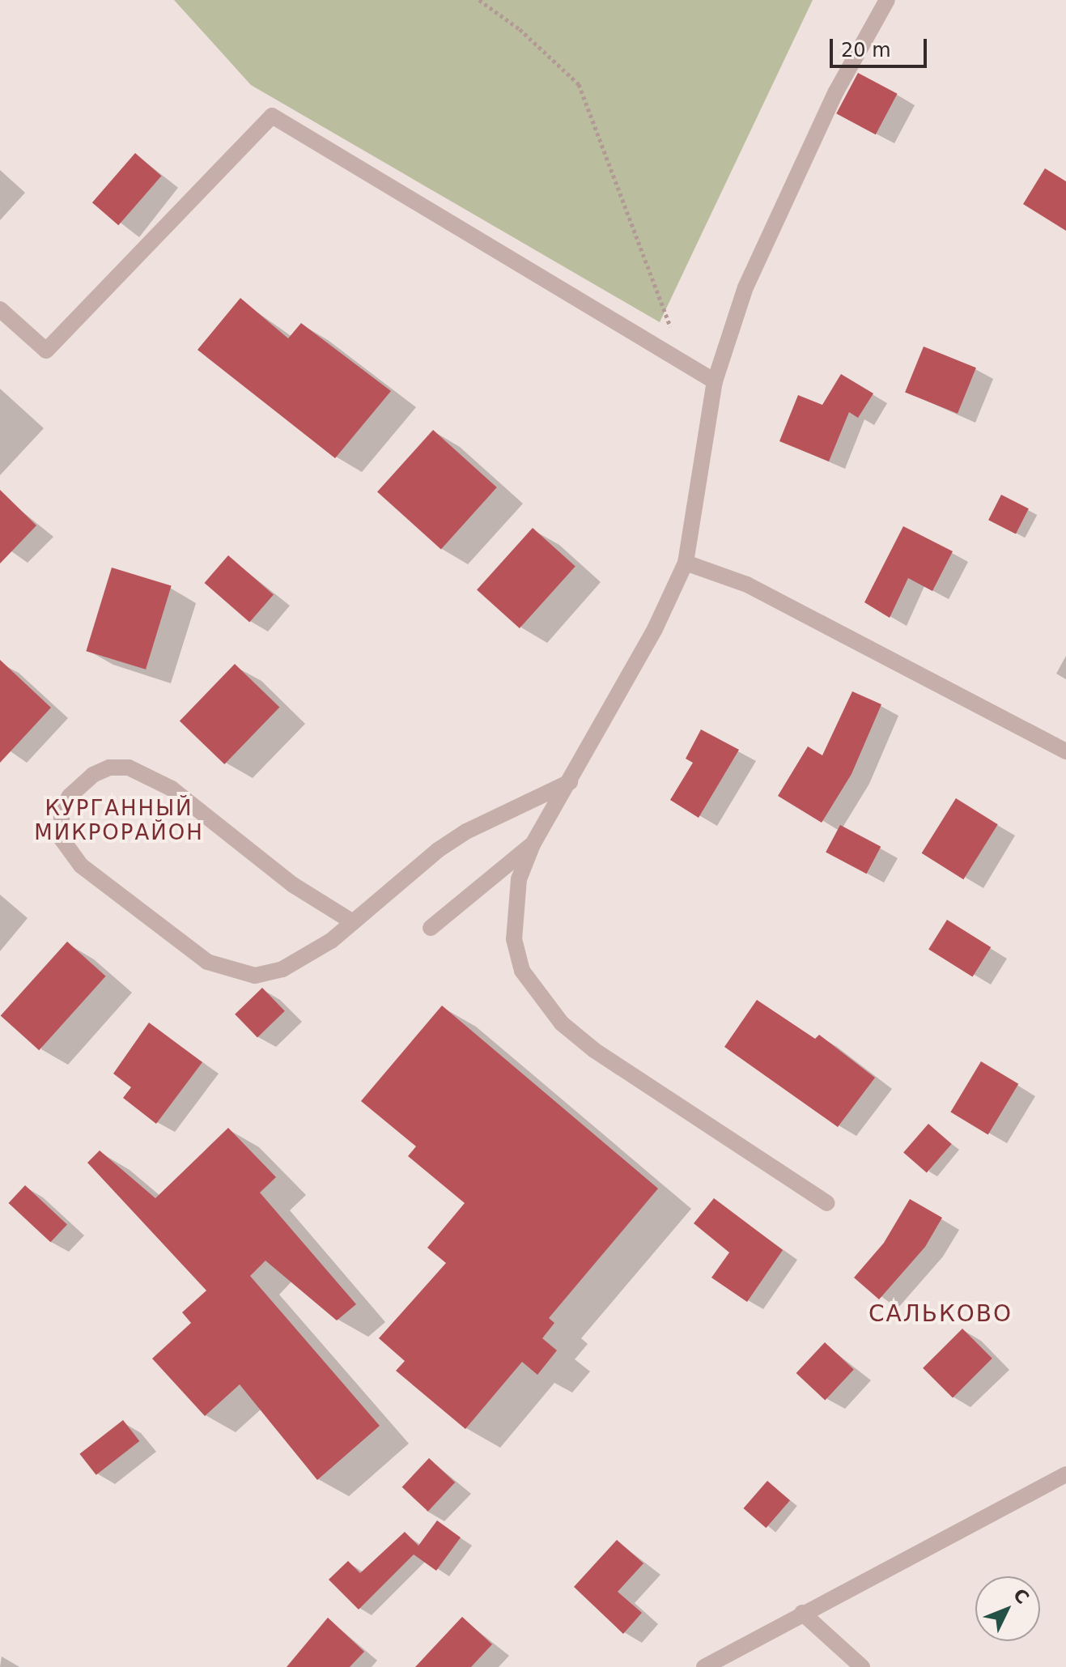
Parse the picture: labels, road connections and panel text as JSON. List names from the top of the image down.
{
  "districts": ["КУРГАННЫЙ МИКРОРАЙОН", "САЛЬКОВО"],
  "scale_bar": "20 m",
  "north": "top right"
}
